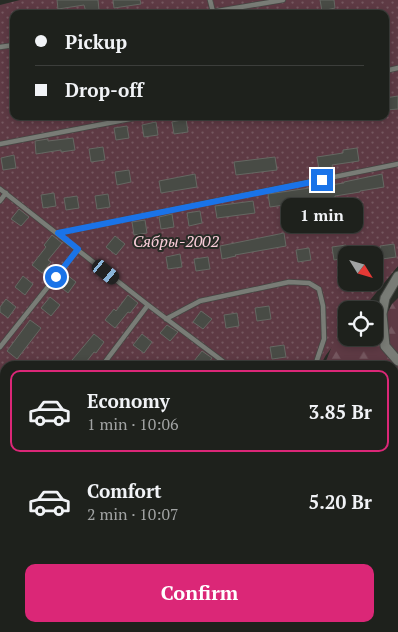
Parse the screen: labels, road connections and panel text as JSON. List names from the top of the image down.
{
  "parks": ["Сябры-2002"],
  "north": "bottom right",
  "page": {
    "banner": ["Pickup", "Drop-off"],
    "bubble": "1 min",
    "list": [
      {
        "name": "Economy",
        "note": "1 min · 10:06",
        "value": "3.85 Br"
      },
      {
        "name": "Comfort",
        "note": "2 min · 10:07",
        "value": "5.20 Br"
      }
    ],
    "buttons": "Confirm"
  }
}
